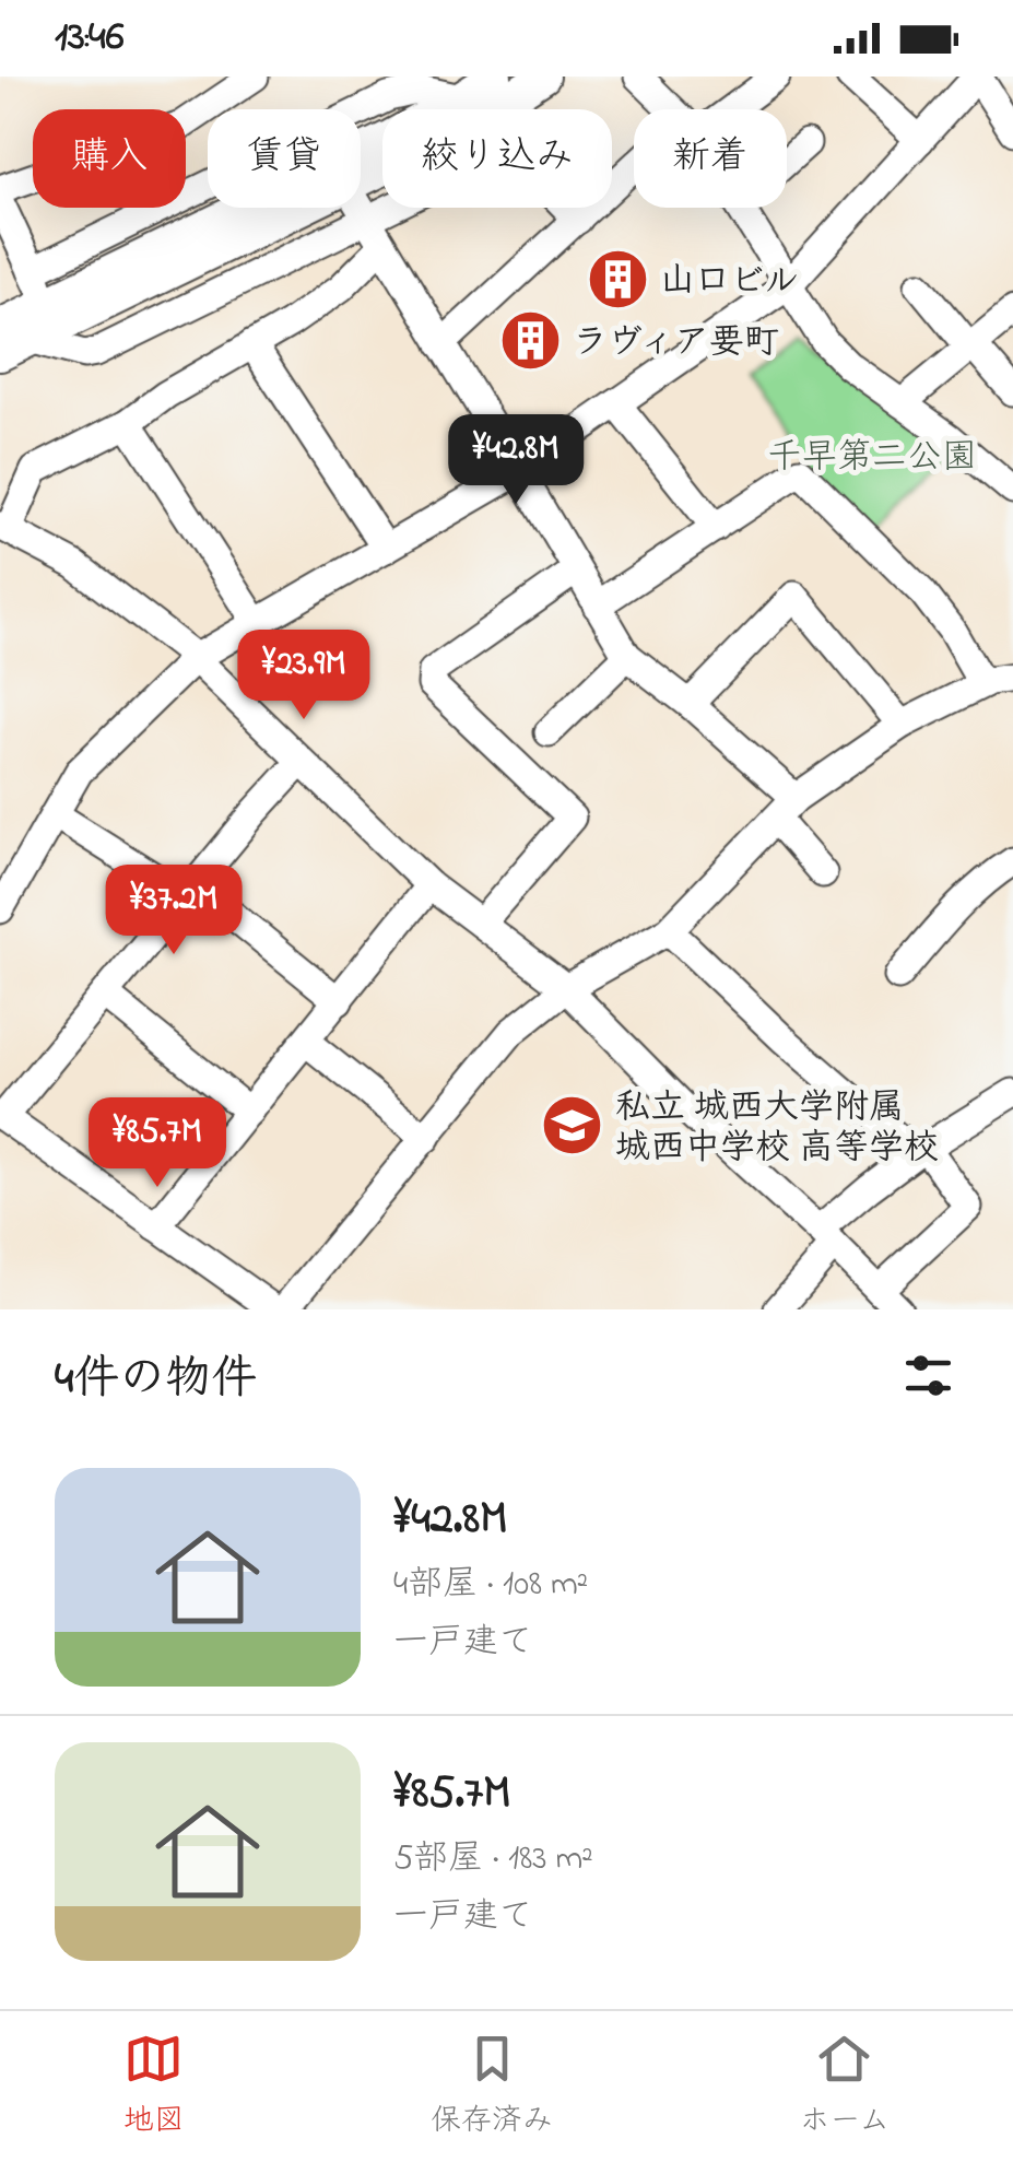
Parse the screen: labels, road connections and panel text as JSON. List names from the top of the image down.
{
  "parks": ["千早第二公園"],
  "places": {
    "building": ["山口ビル", "ラヴィア要町"],
    "school or university": ["私立 城西大学附属 城西中学校 高等学校"]
  },
  "page": {
    "status": "13:46",
    "chip": [
      "購入",
      "賃貸",
      "絞り込み",
      "新着"
    ],
    "price": [
      "¥42.8M",
      "¥23.9M",
      "¥37.2M",
      "¥85.7M"
    ],
    "heading": "4件の物件",
    "list": [
      {
        "name": "¥42.8M",
        "note": "4部屋 · 108 m² · 一戸建て"
      },
      {
        "name": "¥85.7M",
        "note": "5部屋 · 183 m² · 一戸建て"
      }
    ],
    "tabs": ["地図", "保存済み", "ホーム"]
  }
}
